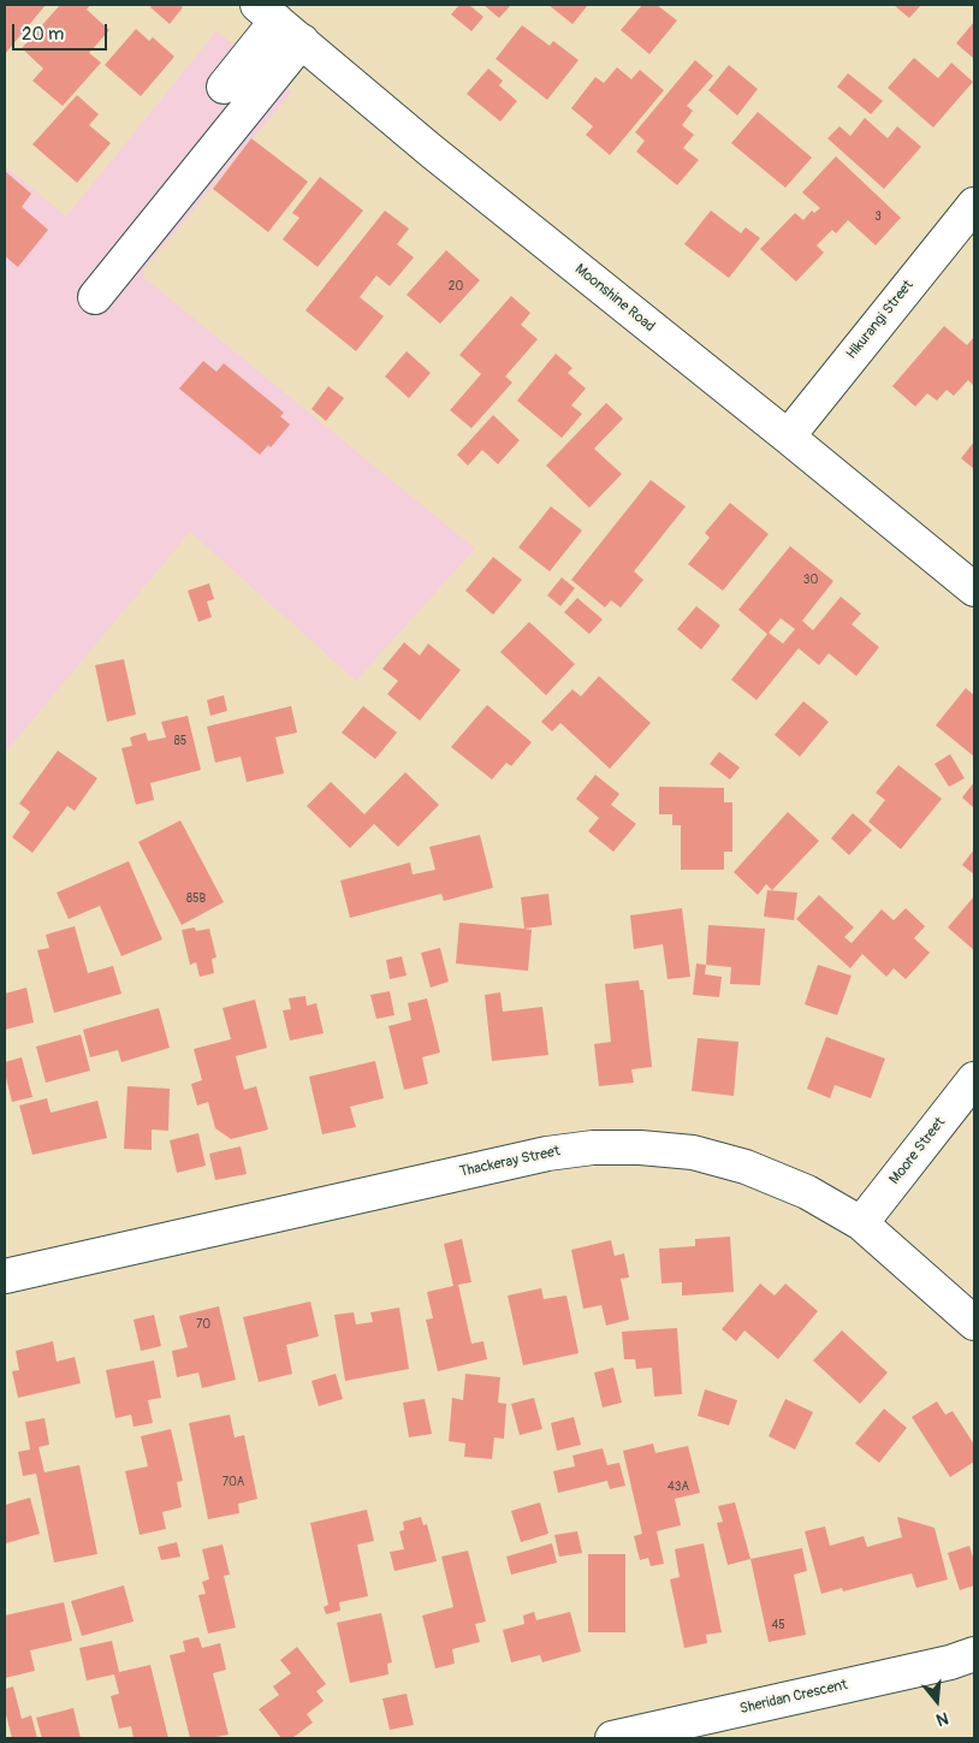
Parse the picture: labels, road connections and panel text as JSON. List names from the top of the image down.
{
  "streets": {
    "street": [
      "Moonshine Road",
      "Hikurangi Street",
      "Moore Street",
      "Thackeray Street",
      "Sheridan Crescent"
    ]
  },
  "crossings": [
    ["Moonshine Road", "Hikurangi Street"],
    ["Moore Street", "Thackeray Street"]
  ],
  "house_numbers": [
    "3",
    "20",
    "30",
    "85",
    "85B",
    "70",
    "70A",
    "43A",
    "45"
  ],
  "scale_bar": "20 m",
  "north": "bottom"
}
